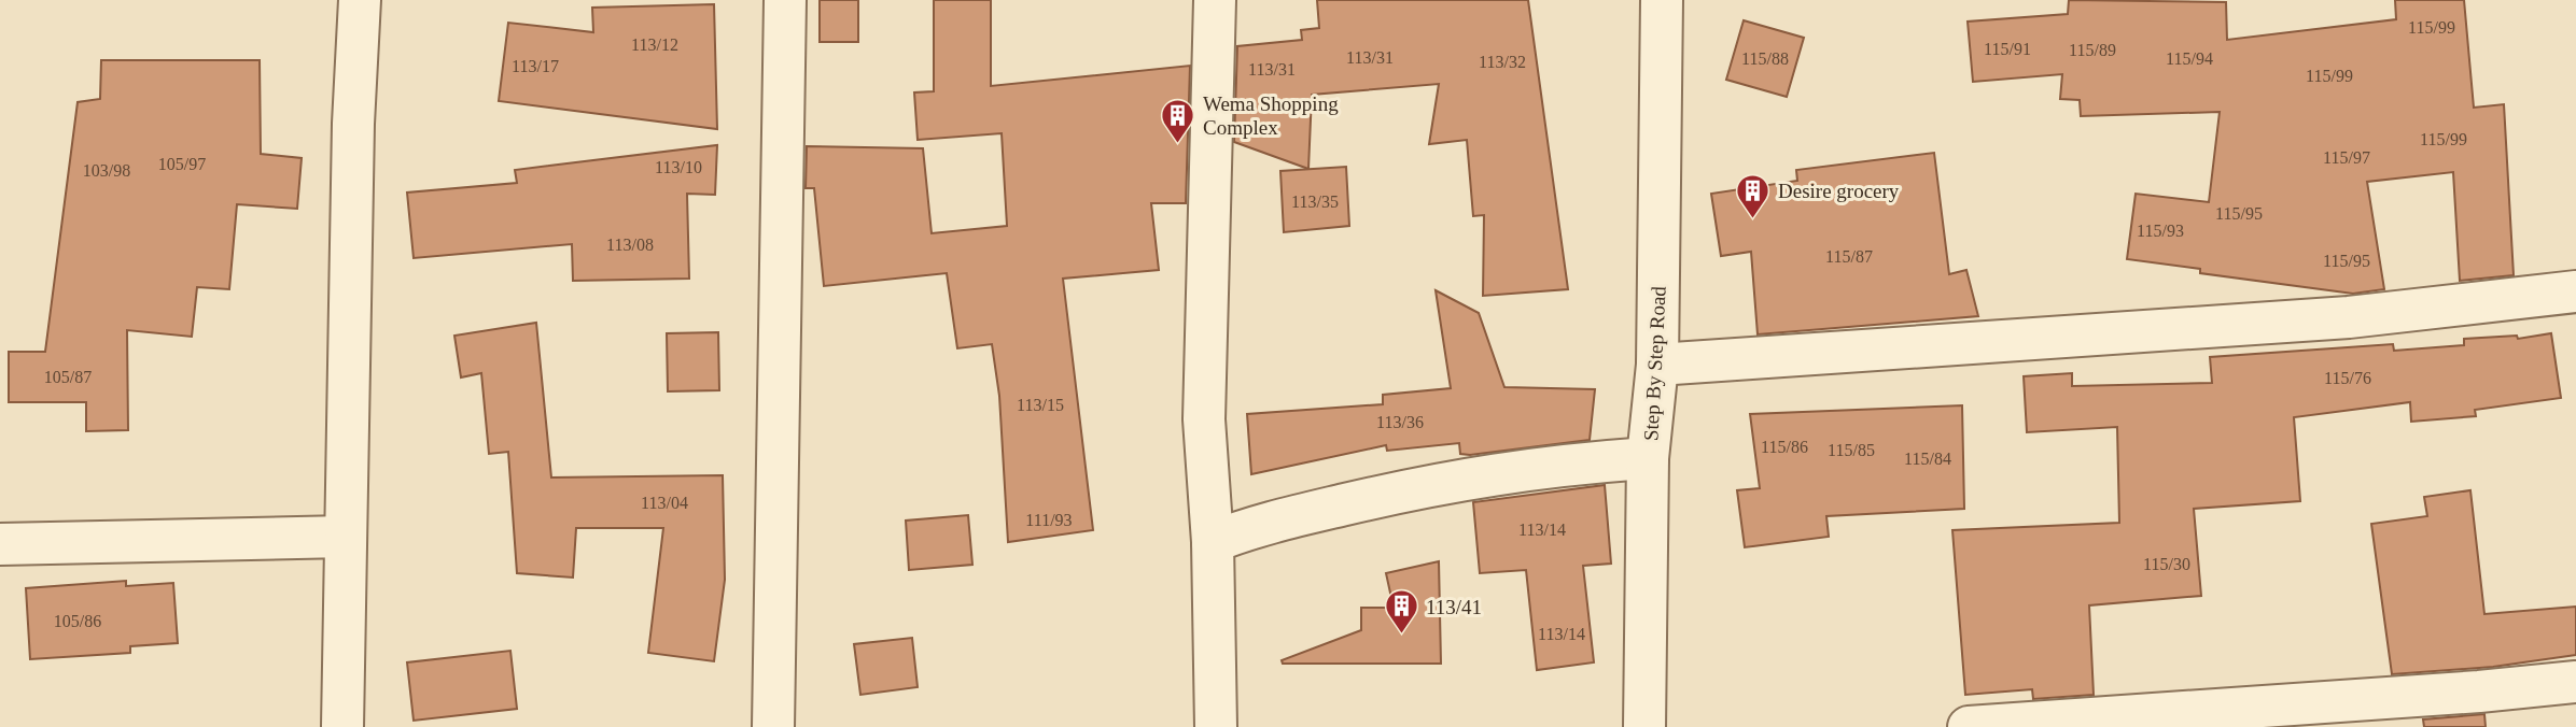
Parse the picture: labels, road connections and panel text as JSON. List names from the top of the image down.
{
  "streets": {
    "street": ["Step By Step Road"]
  },
  "places": {
    "building": ["Wema Shopping Complex", "Desire grocery", "113/41"]
  },
  "house_numbers": [
    "115/99",
    "113/12",
    "115/91",
    "115/89",
    "113/31",
    "115/88",
    "115/94",
    "113/32",
    "113/17",
    "113/31",
    "115/99",
    "115/99",
    "115/97",
    "105/97",
    "113/10",
    "103/98",
    "113/35",
    "115/95",
    "115/93",
    "113/08",
    "115/87",
    "115/95",
    "105/87",
    "115/76",
    "113/15",
    "113/36",
    "115/86",
    "115/85",
    "115/84",
    "113/04",
    "111/93",
    "113/14",
    "115/30",
    "105/86",
    "113/14"
  ]
}
